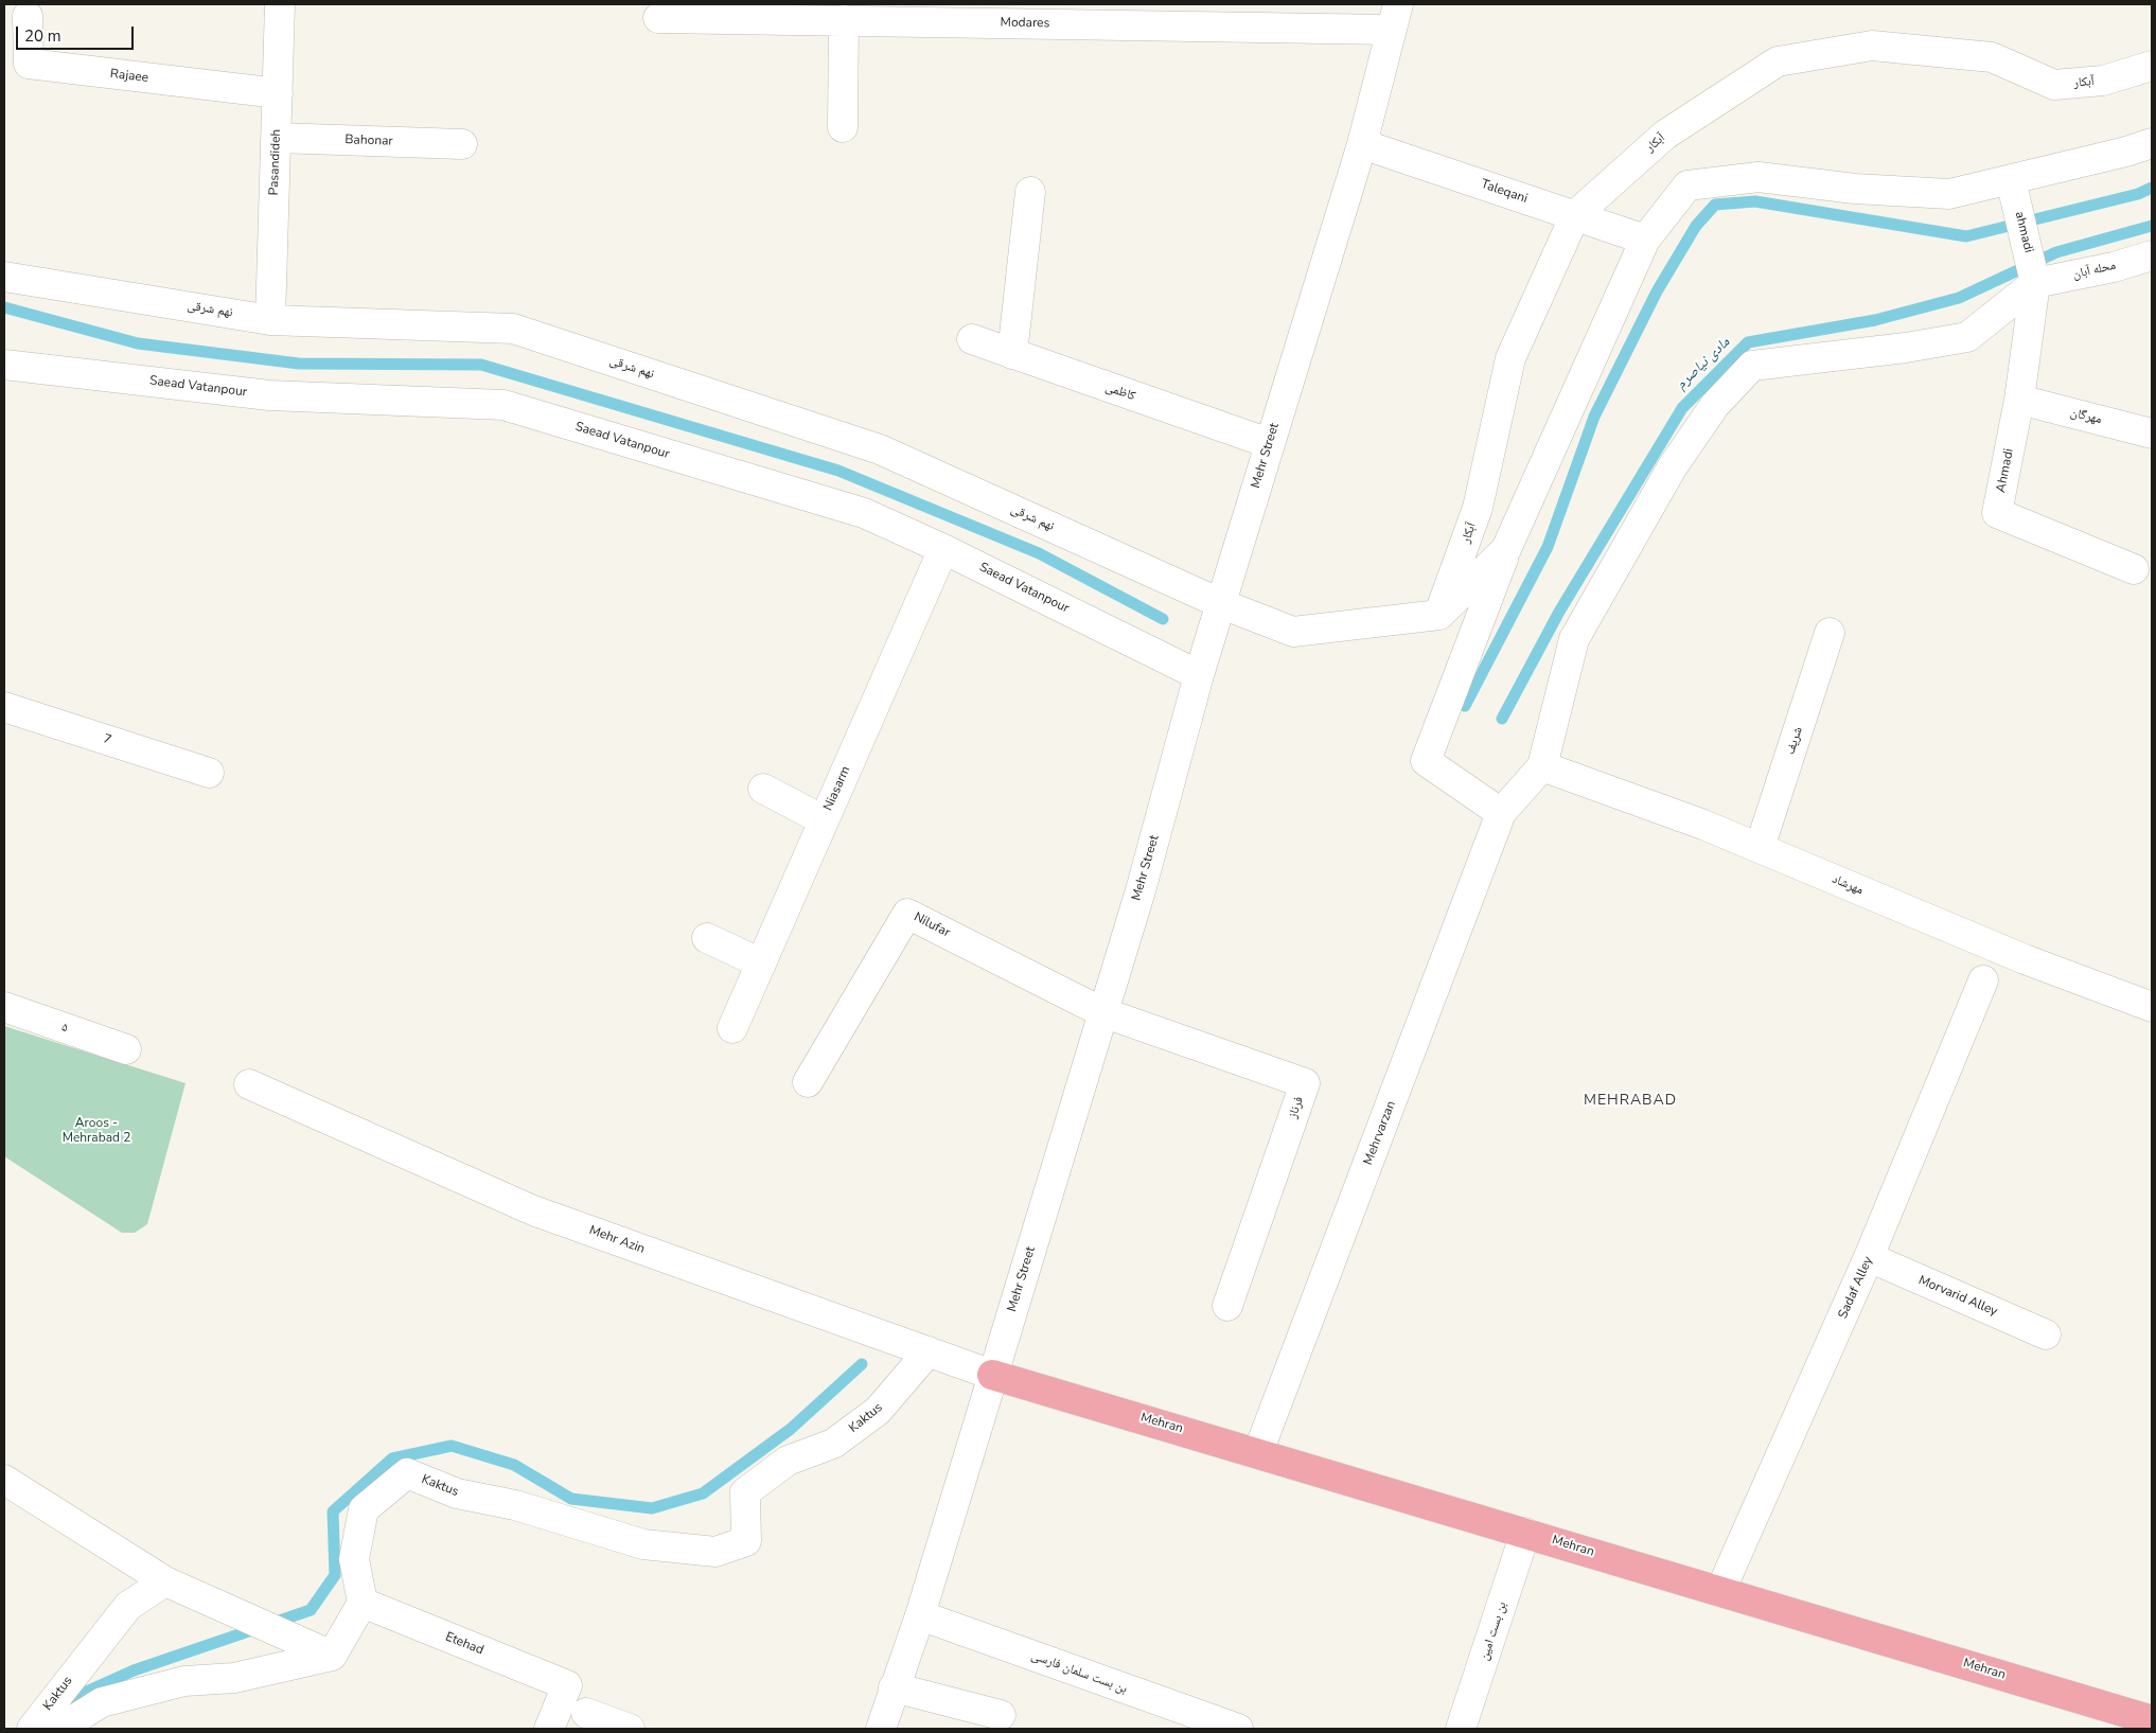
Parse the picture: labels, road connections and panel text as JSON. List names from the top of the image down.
{
  "streets": {
    "main road": ["Mehran"],
    "street": [
      "Modares",
      "Rajaee",
      "آبکار",
      "Bahonar",
      "Pasandideh",
      "Taleqani",
      "ahmadi",
      "محله آبان",
      "نهم شرقی",
      "Saead Vatanpour",
      "کاظمی",
      "مهرگان",
      "Mehr Street",
      "Ahmadi",
      "7",
      "شریف",
      "Niasarm",
      "مهرشاد",
      "Nilufar",
      "۵",
      "فرناز",
      "Mehrvarzan",
      "Mehr Azin",
      "Sadaf Alley",
      "Morvarid Alley",
      "Kaktus",
      "بن بست امین",
      "Etehad",
      "بن بست سلمان فارسی"
    ]
  },
  "crossings": [
    ["Modares", "Mehr Street"],
    ["Rajaee", "Pasandideh"],
    ["آبکار", "Taleqani"],
    ["Bahonar", "Pasandideh"],
    ["Pasandideh", "نهم شرقی"],
    ["Taleqani", "Mehr Street"],
    ["ahmadi", "محله آبان"],
    ["ahmadi", "Ahmadi"],
    ["محله آبان", "Ahmadi"],
    ["نهم شرقی", "Mehr Street"],
    ["Saead Vatanpour", "Mehr Street"],
    ["Saead Vatanpour", "Niasarm"],
    ["کاظمی", "Mehr Street"],
    ["مهرگان", "Ahmadi"],
    ["Mehr Street", "Nilufar"],
    ["Mehr Street", "فرناز"],
    ["Mehr Street", "Mehr Azin"],
    ["Mehr Street", "Mehran"],
    ["Mehr Street", "بن بست سلمان فارسی"],
    ["شریف", "مهرشاد"],
    ["Nilufar", "فرناز"],
    ["Mehrvarzan", "Mehran"],
    ["Mehr Azin", "Kaktus"],
    ["Mehr Azin", "Mehran"],
    ["Sadaf Alley", "Morvarid Alley"],
    ["Sadaf Alley", "Mehran"],
    ["Kaktus", "Etehad"],
    ["Mehran", "بن بست امین"]
  ],
  "districts": ["MEHRABAD"],
  "water": ["مادی نیاصرم"],
  "parks": ["Aroos - Mehrabad 2"],
  "scale_bar": "20 m"
}
